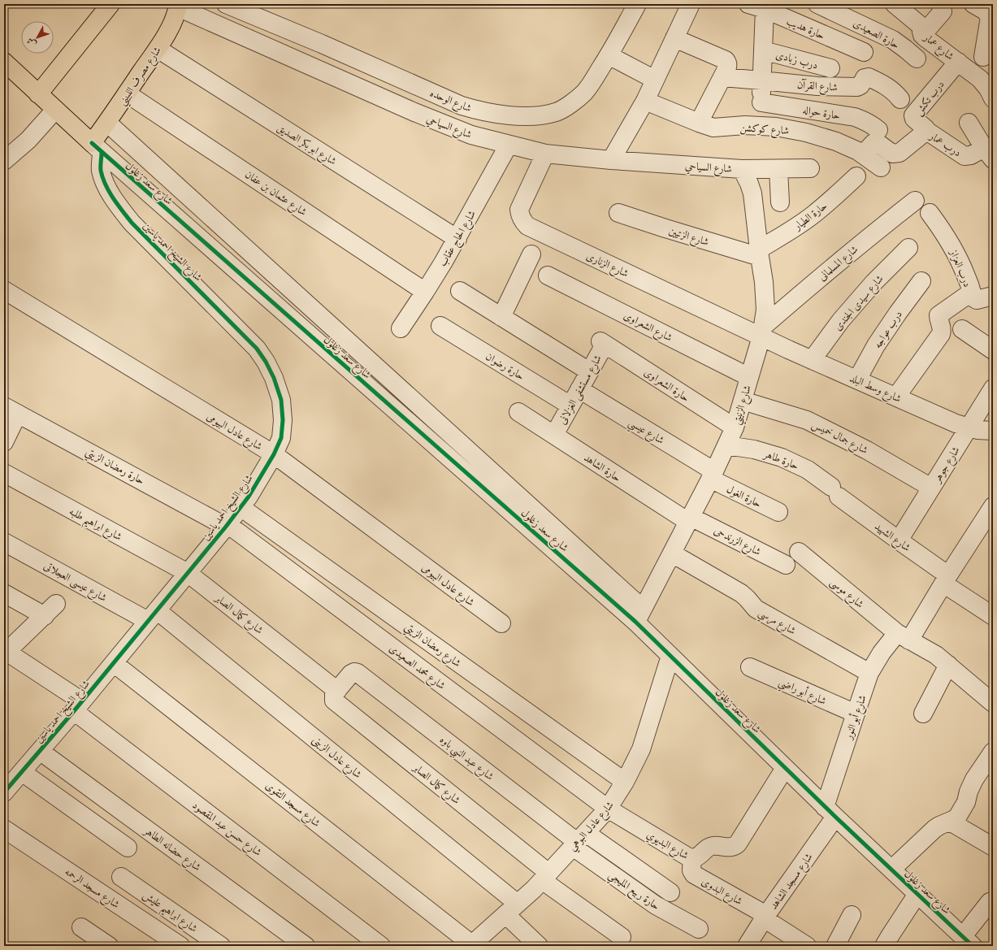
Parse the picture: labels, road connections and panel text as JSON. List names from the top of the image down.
{
  "streets": {
    "main road": ["شارع مصرف اللبيني", "شارع سعد زغلول"],
    "street": [
      "حارة هديب",
      "حارة الصعيدى",
      "شارع عمار",
      "درب زبادى",
      "شارع القرآن",
      "درب تكش",
      "شارع الوحده",
      "حارة حواله",
      "شارع السياحي",
      "شارع كوكشن",
      "شارع ابو بكر الصديق",
      "درب عمار",
      "شارع عثمان بن عفان",
      "حارة الطيار",
      "شارع الزتيين",
      "شارع الحاج عقاب",
      "شارع الشيخ احمد ياسين",
      "شارع المسلمانى",
      "شارع الزنارى",
      "درب العزاز",
      "شارع سيدى الجندى",
      "شارع الشعراوى",
      "درب عواجه",
      "حارة رضوان",
      "حارة الشعراوى",
      "شارع وسط البلد",
      "شارع مستشفى الغزلانى",
      "شارع الزنيتي",
      "شارع عادل البيومى",
      "شارع عيسي",
      "شارع جمال خميس",
      "حارة طاهر",
      "شارع جوهر",
      "حارة رمضان الزيتي",
      "حارة الشاهد",
      "حارة الغول",
      "شارع ابراهيم طلبه",
      "شارع الشهيد",
      "شارع الزرندحى",
      "شارع عيسى العجلاتى",
      "شارع موسى",
      "شارع كمال الصابر",
      "شارع مرسي",
      "شارع رمضان الزيتي",
      "شارع محمد الصعيدى",
      "شارع أبو راضي",
      "شارع أبو النور",
      "شارع عادل الزينى",
      "شارع عبد النبي باوه",
      "شارع مسجد التقوى",
      "شارع عادل البوهي",
      "شارع حسن عبد المقصود",
      "شارع البديوي",
      "شارع حضانه الطاهر",
      "شارع مسجد الشاهد",
      "شارع مسجد الرحمه",
      "حارة ربيع المليجي",
      "شارع البدوى",
      "شارع ابراهيم عليش"
    ]
  },
  "crossings": [
    ["شارع عمار", "درب تكش"],
    ["شارع مصرف اللبيني", "شارع السياحي"],
    ["شارع مصرف اللبيني", "شارع ابو بكر الصديق"],
    ["شارع مصرف اللبيني", "شارع سعد زغلول"],
    ["شارع مصرف اللبيني", "شارع عثمان بن عفان"],
    ["شارع مصرف اللبيني", "شارع الشيخ احمد ياسين"],
    ["درب تكش", "شارع كوكشن"],
    ["درب تكش", "درب عمار"],
    ["شارع السياحي", "شارع الحاج عقاب"],
    ["شارع السياحي", "شارع الزنارى"],
    ["شارع السياحي", "شارع الزنيتي"],
    ["شارع ابو بكر الصديق", "شارع الحاج عقاب"],
    ["شارع سعد زغلول", "شارع الشيخ احمد ياسين"],
    ["شارع سعد زغلول", "شارع الزنيتي"],
    ["شارع سعد زغلول", "شارع أبو النور"],
    ["شارع سعد زغلول", "شارع عادل البوهي"],
    ["شارع سعد زغلول", "شارع البديوي"],
    ["شارع سعد زغلول", "شارع مسجد الشاهد"],
    ["شارع عثمان بن عفان", "شارع الحاج عقاب"],
    ["حارة الطيار", "شارع الزتيين"],
    ["حارة الطيار", "شارع الزنيتي"],
    ["شارع الزتيين", "شارع الزنيتي"],
    ["شارع الشيخ احمد ياسين", "شارع عادل البيومى"],
    ["شارع الشيخ احمد ياسين", "حارة رمضان الزيتي"],
    ["شارع الشيخ احمد ياسين", "شارع ابراهيم طلبه"],
    ["شارع الشيخ احمد ياسين", "شارع عيسى العجلاتى"],
    ["شارع الشيخ احمد ياسين", "شارع كمال الصابر"],
    ["شارع الشيخ احمد ياسين", "شارع رمضان الزيتي"],
    ["شارع الشيخ احمد ياسين", "شارع محمد الصعيدى"],
    ["شارع الشيخ احمد ياسين", "شارع عادل الزينى"],
    ["شارع الشيخ احمد ياسين", "شارع مسجد التقوى"],
    ["شارع الشيخ احمد ياسين", "شارع حسن عبد المقصود"],
    ["شارع الشيخ احمد ياسين", "شارع حضانه الطاهر"],
    ["شارع المسلمانى", "شارع الزنارى"],
    ["شارع المسلمانى", "شارع وسط البلد"],
    ["شارع المسلمانى", "شارع الزنيتي"],
    ["شارع الزنارى", "شارع وسط البلد"],
    ["شارع الزنارى", "شارع الزنيتي"],
    ["درب العزاز", "شارع وسط البلد"],
    ["شارع سيدى الجندى", "شارع وسط البلد"],
    ["شارع الشعراوى", "شارع الزنيتي"],
    ["درب عواجه", "شارع وسط البلد"],
    ["حارة رضوان", "شارع مستشفى الغزلانى"],
    ["حارة الشعراوى", "شارع مستشفى الغزلانى"],
    ["حارة الشعراوى", "شارع الزنيتي"],
    ["شارع وسط البلد", "شارع الزنيتي"],
    ["شارع وسط البلد", "شارع جوهر"],
    ["شارع مستشفى الغزلانى", "شارع عيسي"],
    ["شارع مستشفى الغزلانى", "حارة الشاهد"],
    ["شارع الزنيتي", "شارع عيسي"],
    ["شارع الزنيتي", "شارع جمال خميس"],
    ["شارع الزنيتي", "حارة طاهر"],
    ["شارع الزنيتي", "حارة الشاهد"],
    ["شارع الزنيتي", "حارة الغول"],
    ["شارع الزنيتي", "شارع الزرندحى"],
    ["شارع الزنيتي", "شارع مرسي"],
    ["شارع عيسي", "حارة الغول"],
    ["شارع جمال خميس", "شارع جوهر"],
    ["حارة طاهر", "شارع الشهيد"],
    ["شارع جوهر", "شارع الشهيد"],
    ["حارة رمضان الزيتي", "شارع محمد الصعيدى"],
    ["حارة الشاهد", "شارع الزرندحى"],
    ["شارع ابراهيم طلبه", "شارع كمال الصابر"],
    ["شارع الشهيد", "شارع أبو النور"],
    ["شارع عيسى العجلاتى", "شارع عادل الزينى"],
    ["شارع موسى", "شارع أبو النور"],
    ["شارع كمال الصابر", "شارع عبد النبي باوه"],
    ["شارع كمال الصابر", "شارع عادل البوهي"],
    ["شارع مرسي", "شارع أبو النور"],
    ["شارع رمضان الزيتي", "شارع عادل البوهي"],
    ["شارع محمد الصعيدى", "شارع عادل البوهي"],
    ["شارع محمد الصعيدى", "شارع البديوي"],
    ["شارع أبو راضي", "شارع أبو النور"],
    ["شارع أبو النور", "شارع مسجد الشاهد"],
    ["شارع عادل الزينى", "شارع عادل البوهي"],
    ["شارع عبد النبي باوه", "شارع عادل البوهي"],
    ["شارع عبد النبي باوه", "حارة ربيع المليجي"],
    ["شارع مسجد التقوى", "شارع عادل البوهي"],
    ["شارع عادل البوهي", "شارع البديوي"],
    ["شارع عادل البوهي", "حارة ربيع المليجي"],
    ["شارع البديوي", "شارع البدوى"],
    ["شارع مسجد الشاهد", "شارع البدوى"]
  ],
  "north": "bottom left"
}
